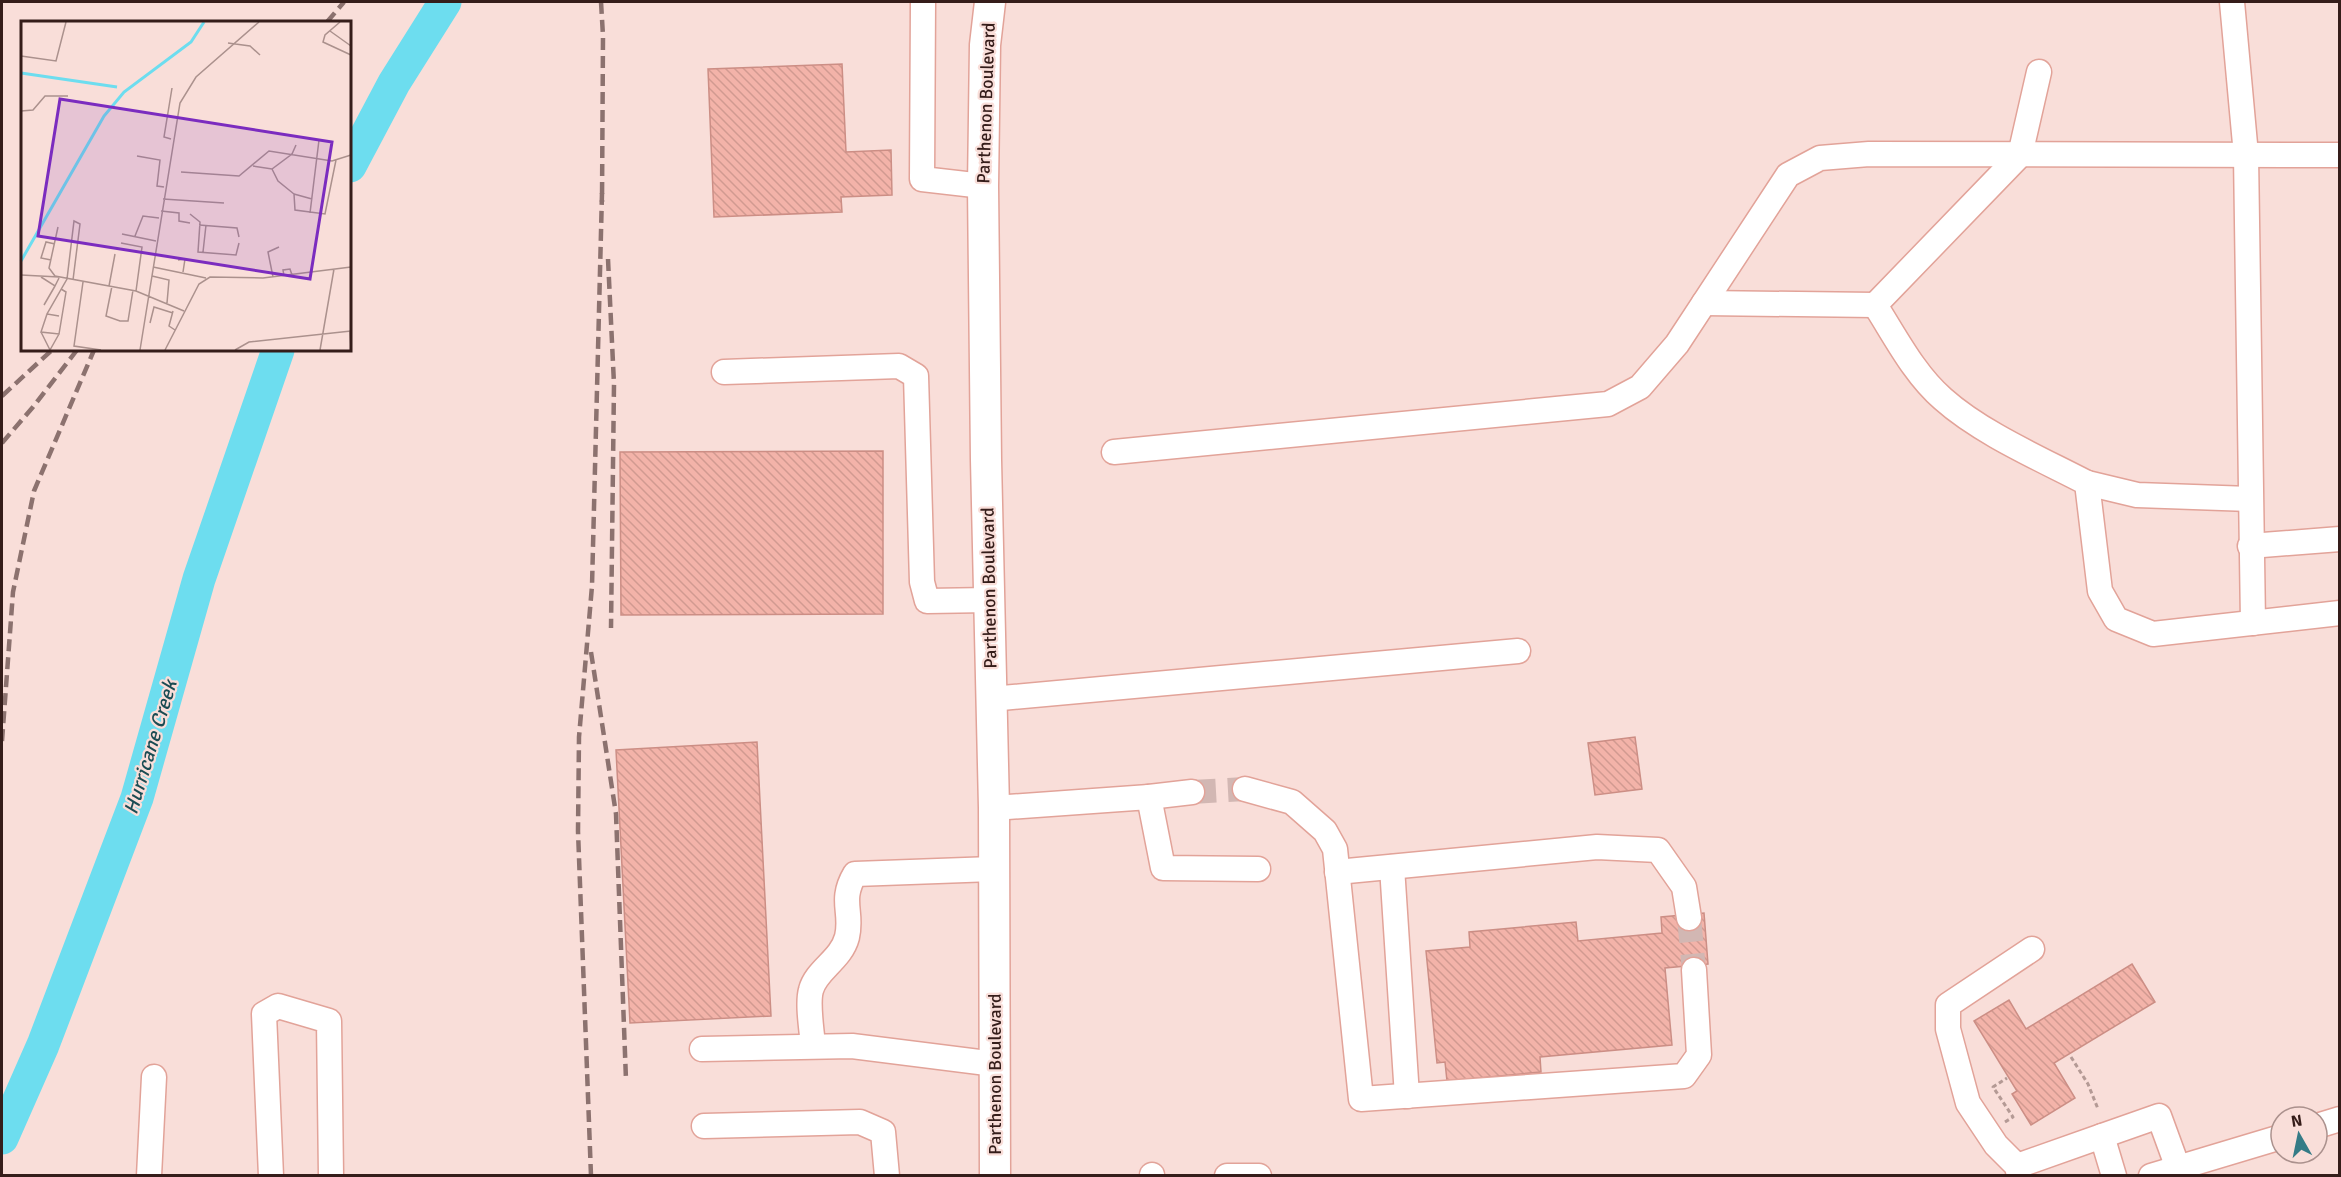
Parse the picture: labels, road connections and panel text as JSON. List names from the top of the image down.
{
  "streets": {
    "main road": ["Parthenon Boulevard"]
  },
  "water": ["Hurricane Creek"],
  "north": "top"
}
